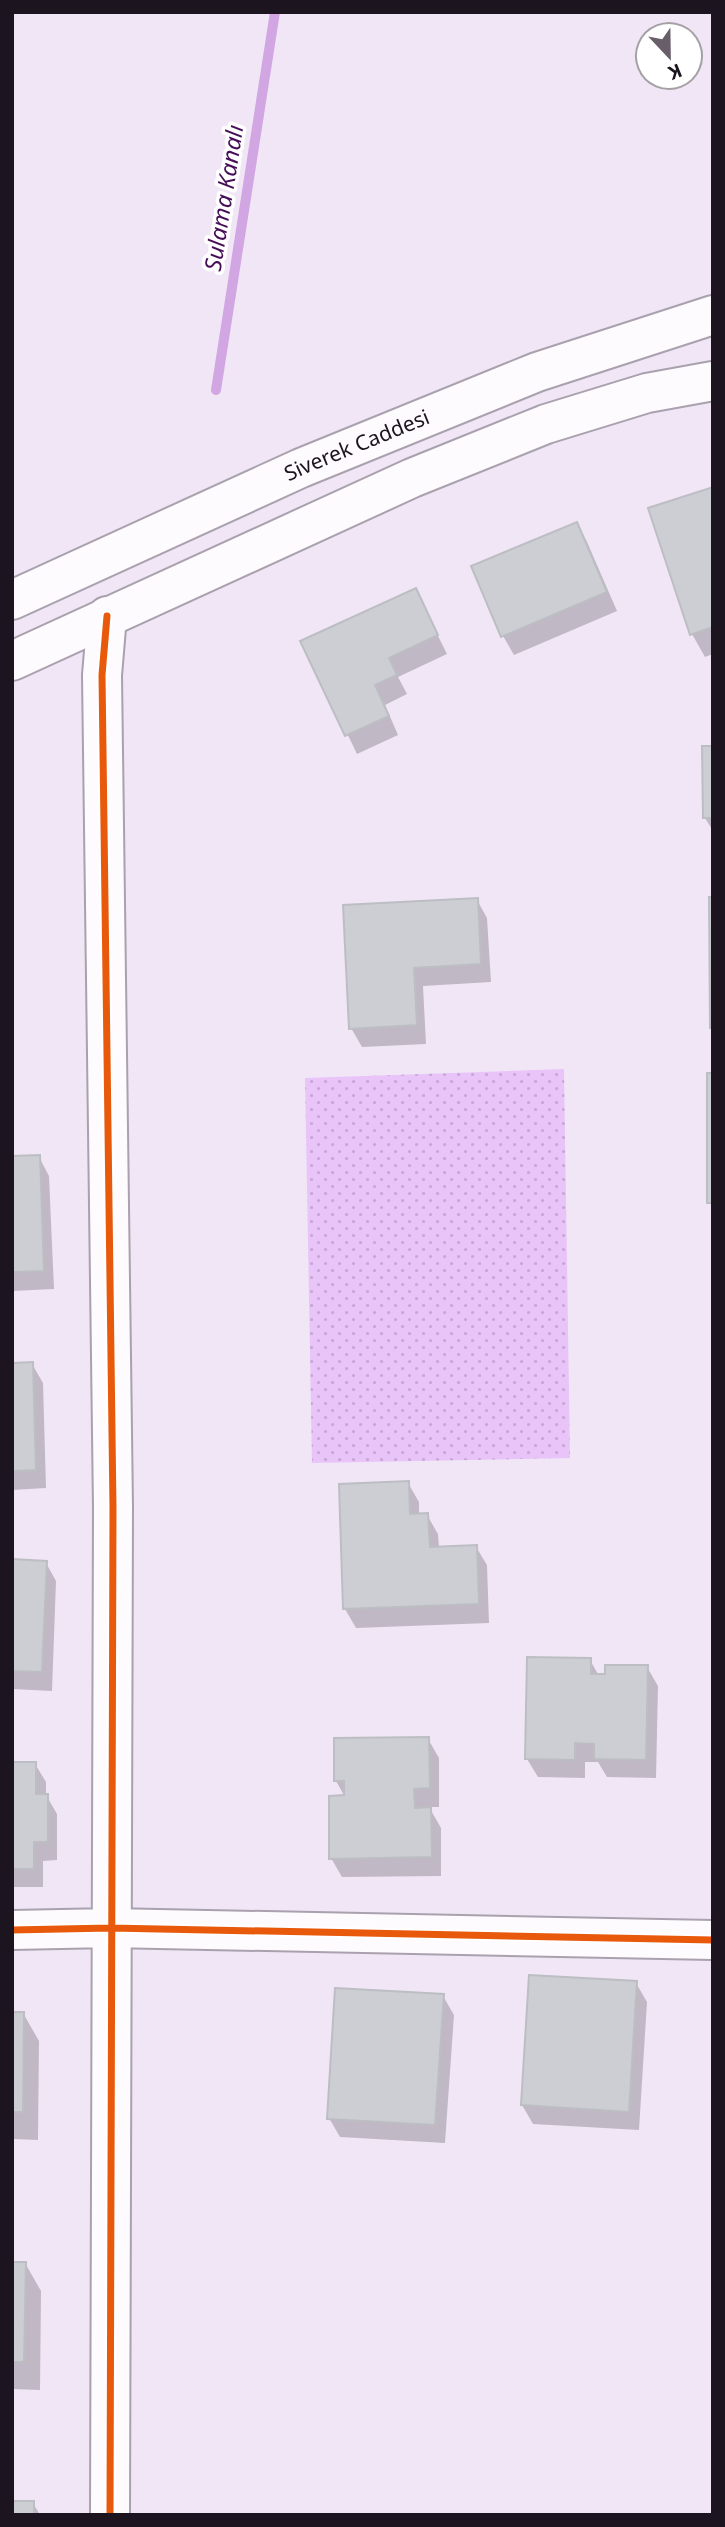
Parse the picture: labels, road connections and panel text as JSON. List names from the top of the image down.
{
  "streets": {
    "street": ["Siverek Caddesi"]
  },
  "water": ["Sulama Kanalı"],
  "north": "bottom"
}
